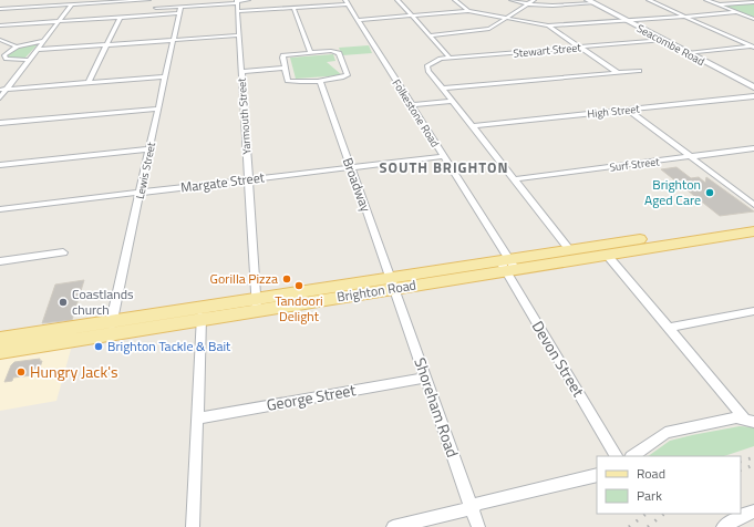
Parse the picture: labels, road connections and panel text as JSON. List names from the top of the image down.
{
  "streets": {
    "main road": ["Seacombe Road", "Brighton Road"],
    "street": [
      "Stewart Street",
      "High Street",
      "Folkestone Road",
      "Yarmouth Street",
      "Surf Street",
      "Lewis Street",
      "Margate Street",
      "Broadway",
      "Devon Street",
      "George Street",
      "Shoreham Road"
    ]
  },
  "crossings": [
    ["Seacombe Road", "Stewart Street"],
    ["Folkestone Road", "Margate Street"],
    ["Folkestone Road", "Brighton Road"],
    ["Folkestone Road", "Devon Street"],
    ["Yarmouth Street", "Margate Street"],
    ["Yarmouth Street", "Brighton Road"],
    ["Lewis Street", "Margate Street"],
    ["Lewis Street", "Brighton Road"],
    ["Margate Street", "Broadway"],
    ["Broadway", "Brighton Road"],
    ["Broadway", "Shoreham Road"],
    ["Brighton Road", "Devon Street"],
    ["Brighton Road", "Shoreham Road"],
    ["George Street", "Shoreham Road"]
  ],
  "districts": ["SOUTH BRIGHTON"],
  "places": [
    "Brighton Aged Care",
    "Gorilla Pizza",
    "Tandoori Delight",
    "Coastlands church",
    "Brighton Tackle & Bait",
    "Hungry Jack's"
  ],
  "legend": ["Road", "Park"]
}
